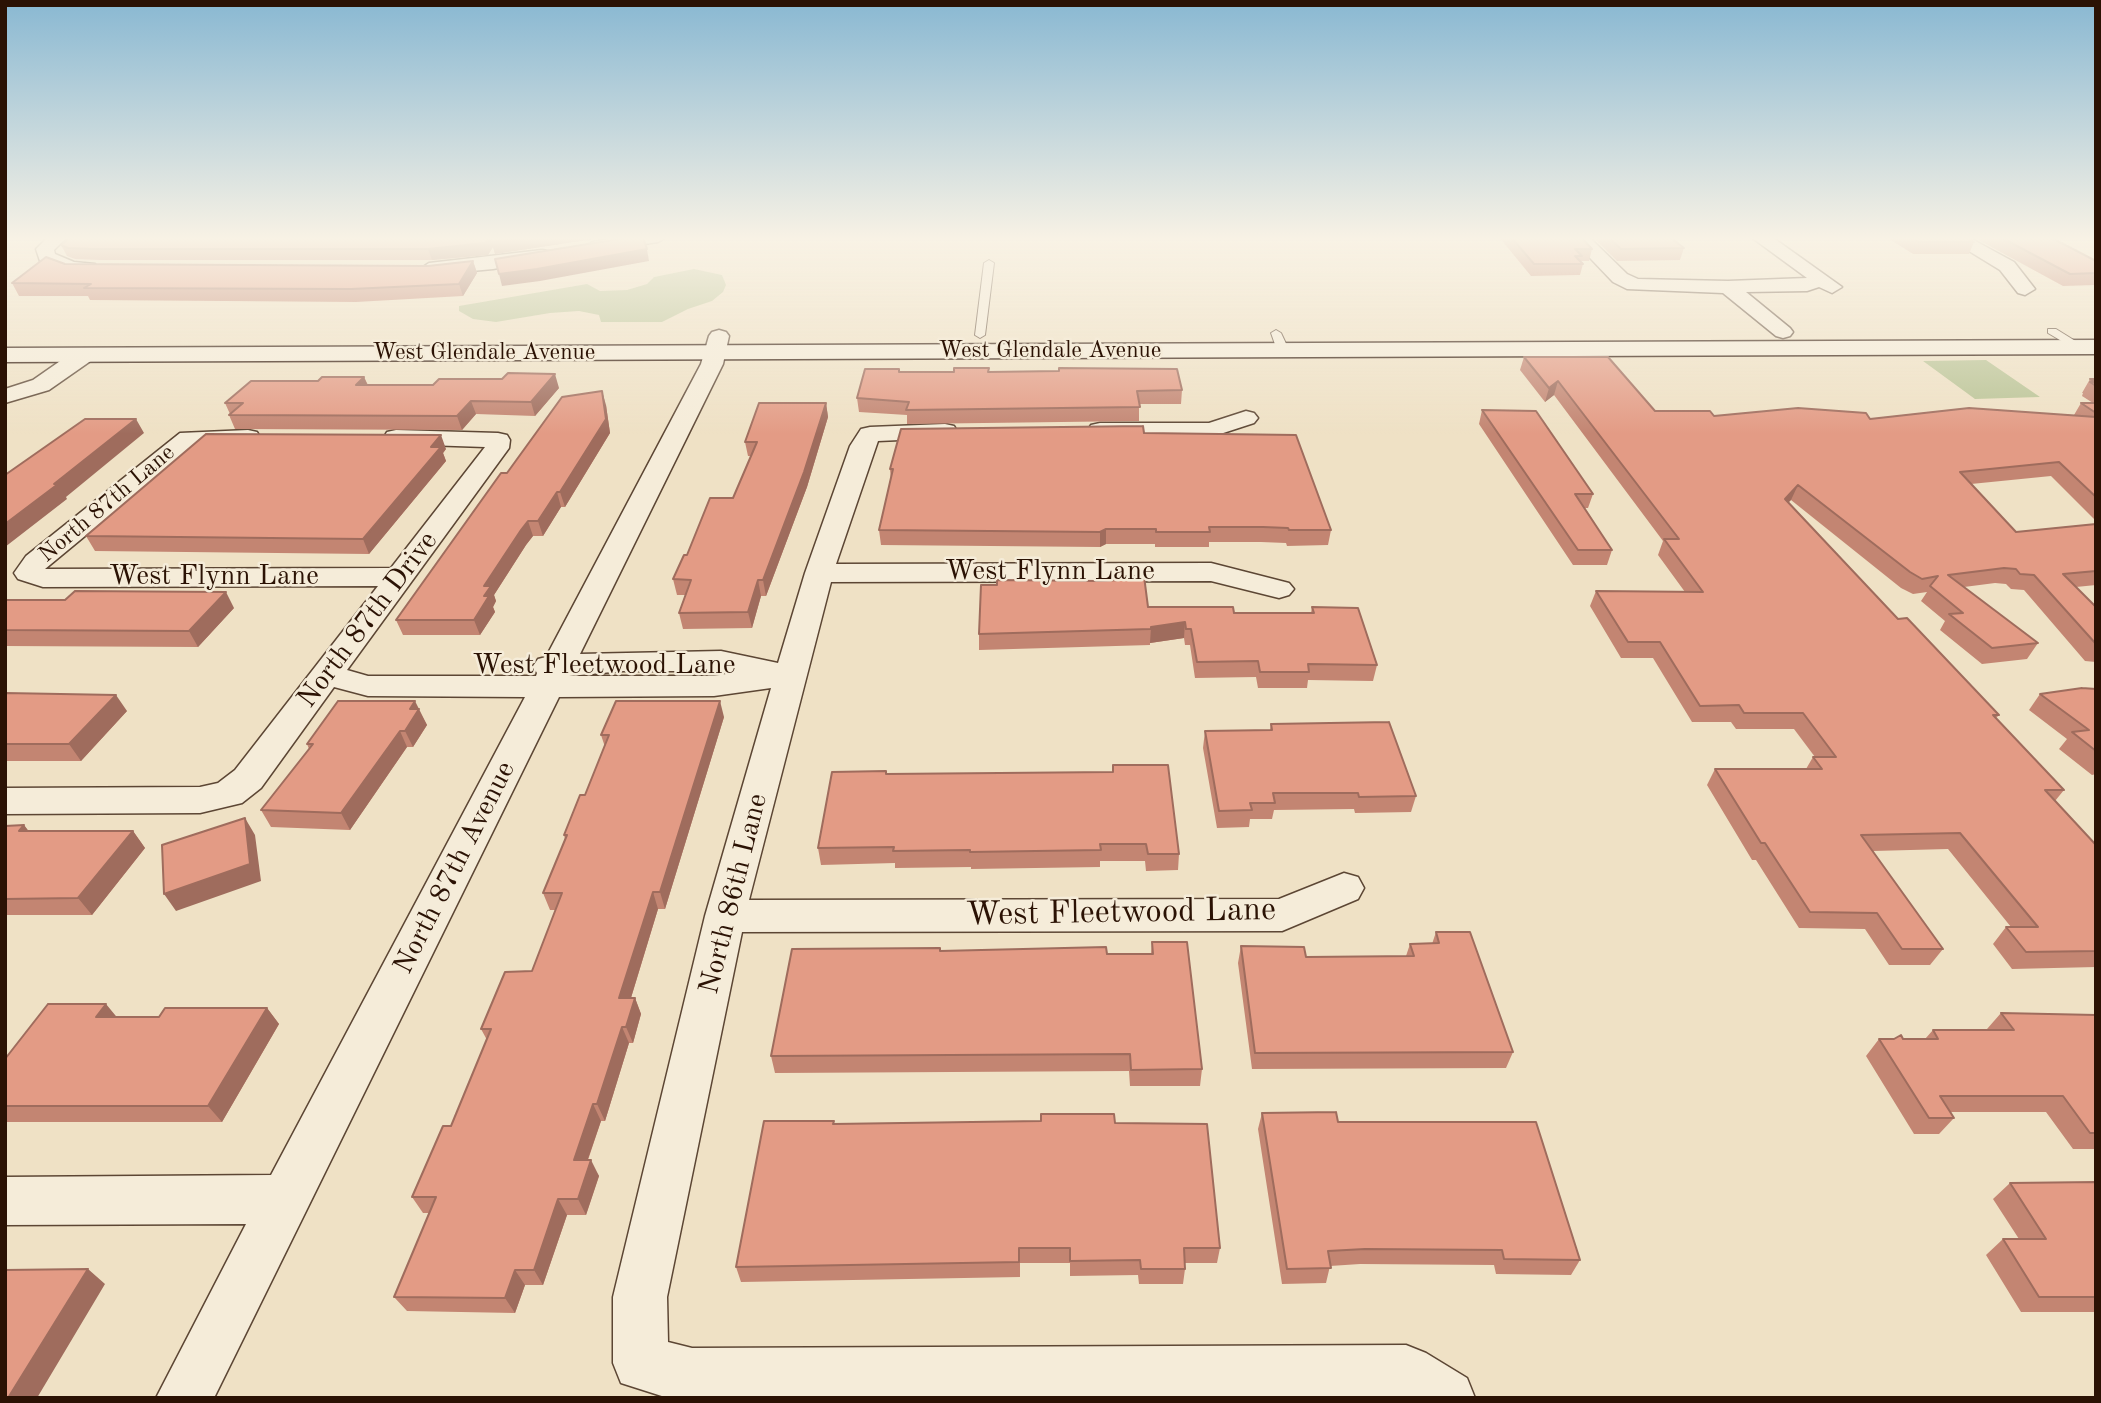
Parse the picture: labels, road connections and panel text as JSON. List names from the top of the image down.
{
  "streets": {
    "main road": ["West Glendale Avenue"],
    "street": [
      "North 87th Lane",
      "West Flynn Lane",
      "North 87th Drive",
      "West Fleetwood Lane",
      "North 87th Avenue",
      "North 86th Lane"
    ]
  },
  "crossings": [
    ["West Glendale Avenue", "North 87th Avenue"],
    ["North 87th Lane", "West Flynn Lane"],
    ["West Flynn Lane", "North 87th Drive"],
    ["West Flynn Lane", "North 86th Lane"],
    ["North 87th Drive", "West Fleetwood Lane"],
    ["West Fleetwood Lane", "North 87th Avenue"],
    ["West Fleetwood Lane", "North 86th Lane"]
  ]
}
